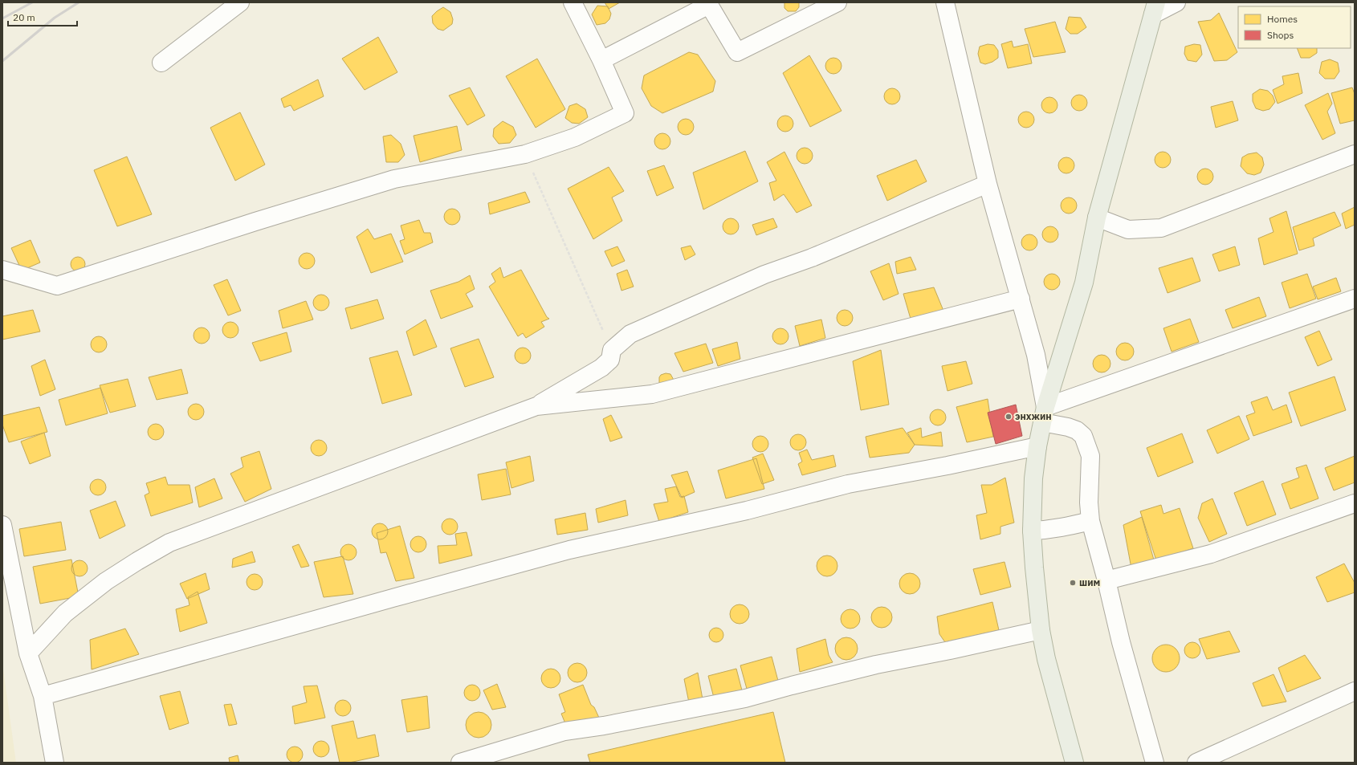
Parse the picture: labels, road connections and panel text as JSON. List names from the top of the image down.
{
  "places": ["энхжин", "шим"],
  "legend": ["Homes", "Shops"],
  "scale_bar": "20 m"
}
